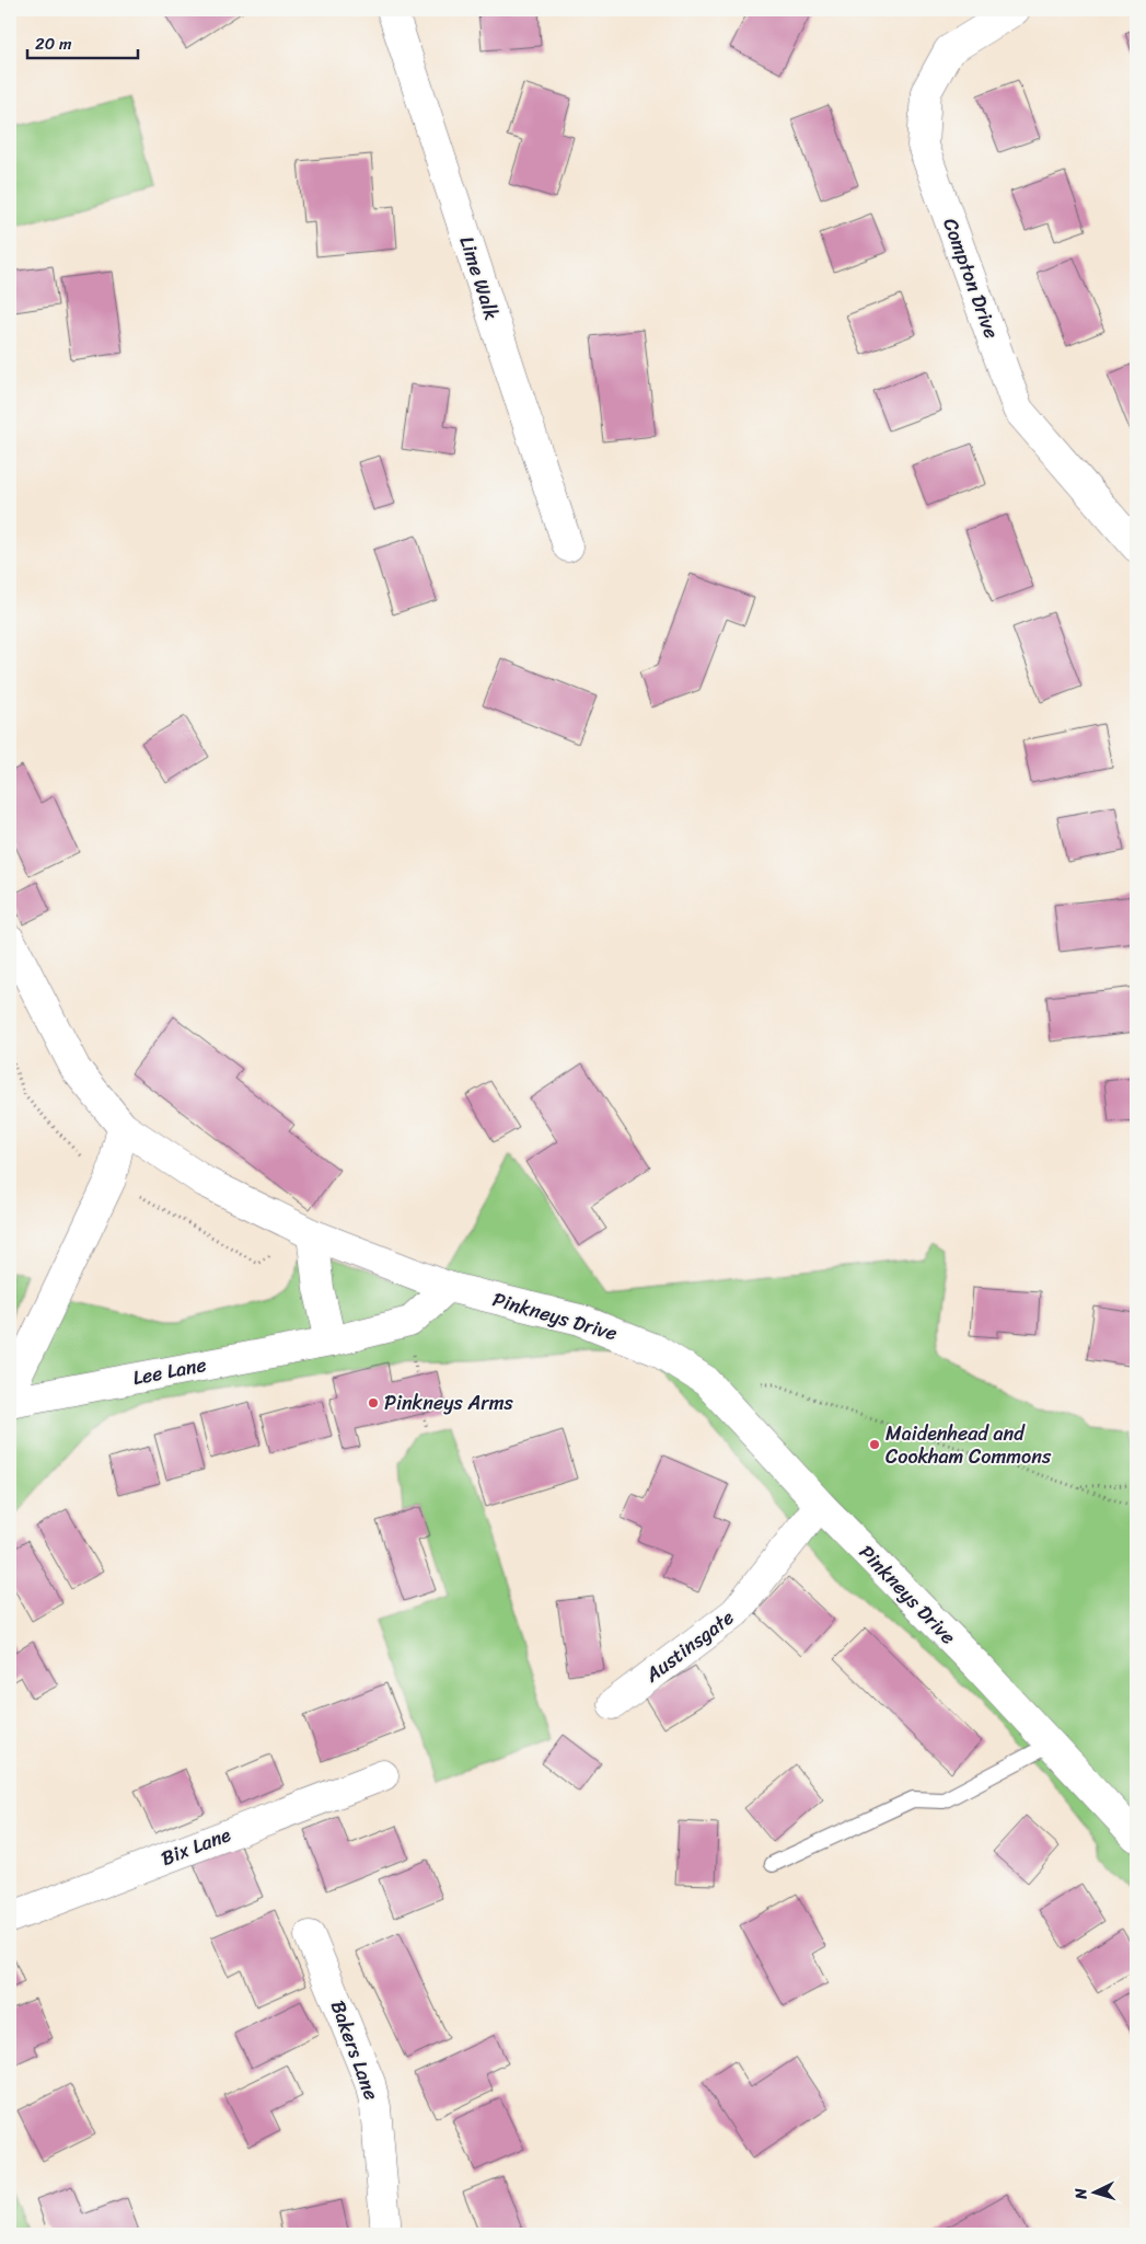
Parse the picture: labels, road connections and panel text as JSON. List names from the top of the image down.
{
  "streets": {
    "street": [
      "Lime Walk",
      "Compton Drive",
      "Pinkneys Drive",
      "Lee Lane",
      "Austinsgate",
      "Bix Lane",
      "Bakers Lane"
    ]
  },
  "crossings": [
    ["Pinkneys Drive", "Lee Lane"],
    ["Pinkneys Drive", "Austinsgate"]
  ],
  "places": ["Pinkneys Arms", "Maidenhead and Cookham Commons"],
  "scale_bar": "20 m",
  "north": "left"
}
